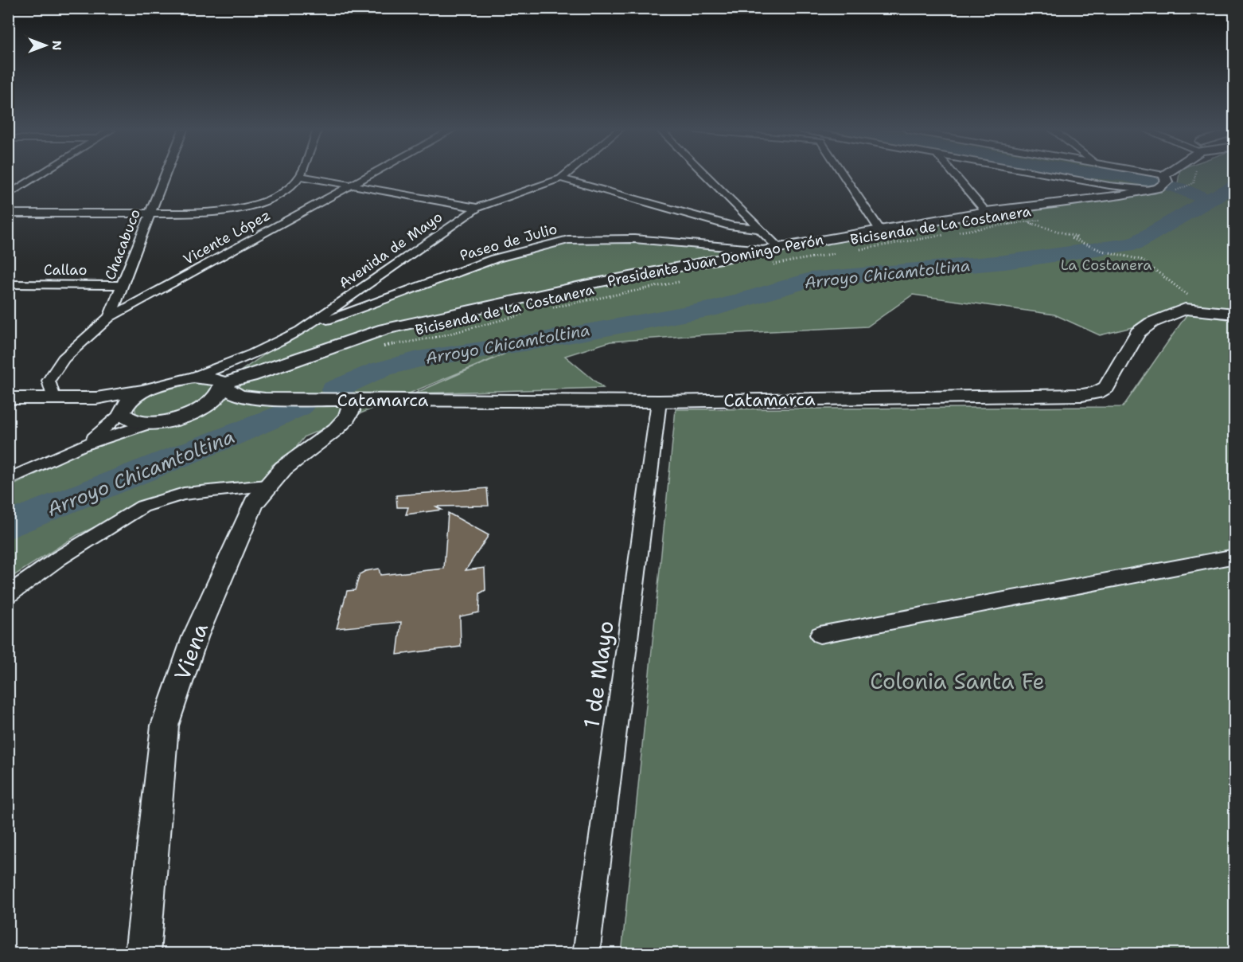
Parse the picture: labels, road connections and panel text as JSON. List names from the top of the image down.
{
  "streets": {
    "street": [
      "Vicente López",
      "Paseo de Julio",
      "Chacabuco",
      "Avenida de Mayo",
      "Presidente Juan Domingo Perón",
      "Callao",
      "Catamarca",
      "Viena",
      "1 de Mayo"
    ],
    "path": ["Bicisenda de La Costanera"]
  },
  "crossings": [
    ["Vicente López", "Chacabuco"],
    ["Paseo de Julio", "Avenida de Mayo"],
    ["Paseo de Julio", "Presidente Juan Domingo Perón"],
    ["Chacabuco", "Callao"],
    ["Avenida de Mayo", "Presidente Juan Domingo Perón"],
    ["Avenida de Mayo", "Catamarca"],
    ["Presidente Juan Domingo Perón", "Catamarca"],
    ["Catamarca", "Viena"],
    ["Catamarca", "1 de Mayo"]
  ],
  "water": ["Arroyo Chicamtoltina"],
  "parks": ["La Costanera", "Colonia Santa Fe"],
  "north": "right"
}
